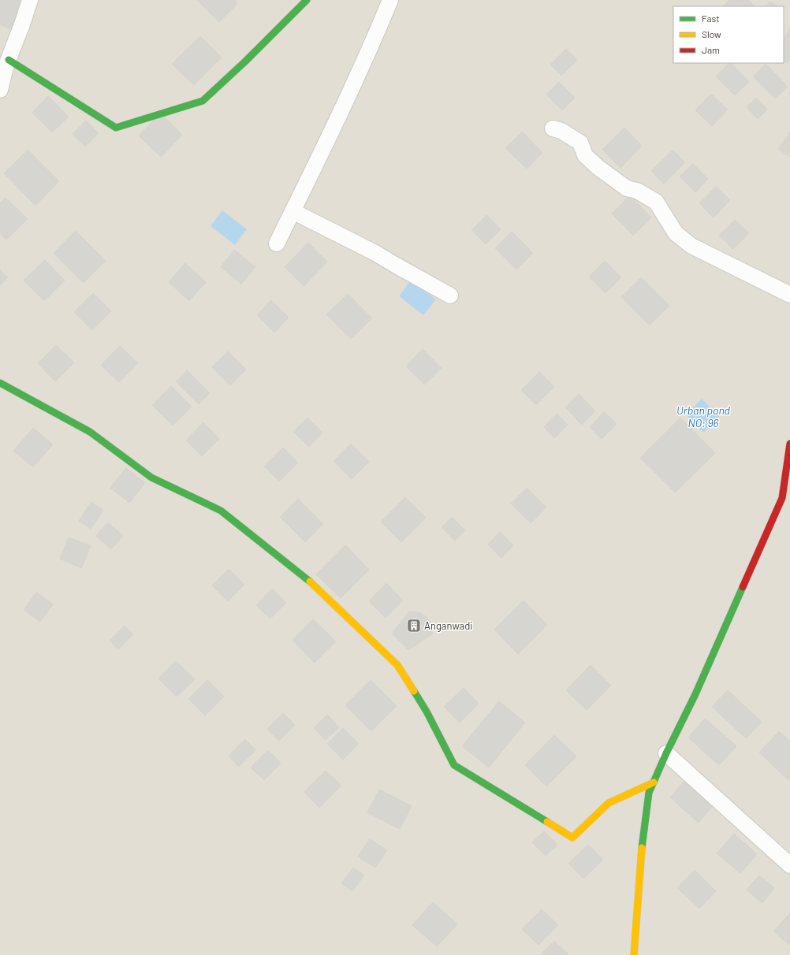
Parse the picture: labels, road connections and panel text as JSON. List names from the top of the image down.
{
  "water": ["Urban pond NO: 96"],
  "places": {
    "building": ["Anganwadi"]
  },
  "legend": ["Fast", "Slow", "Jam"]
}
